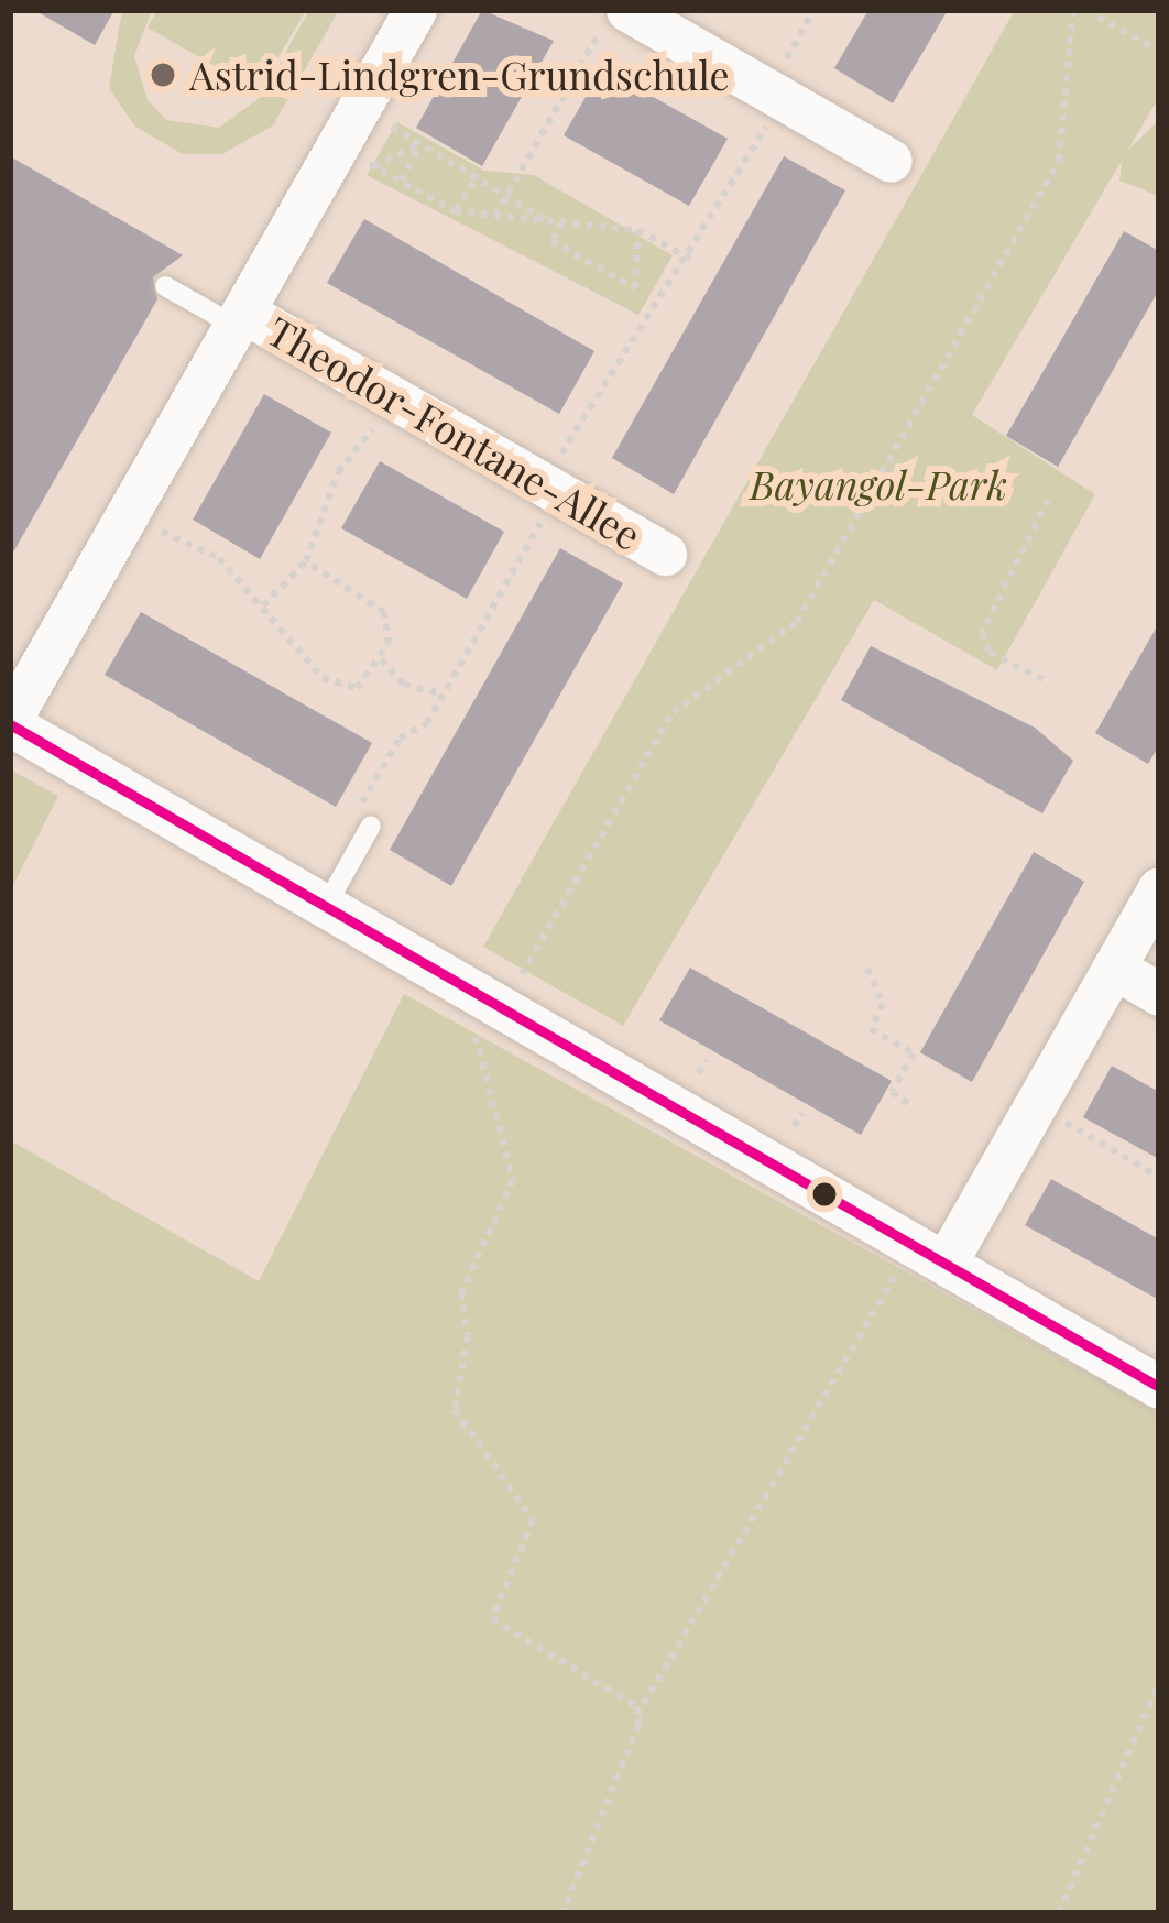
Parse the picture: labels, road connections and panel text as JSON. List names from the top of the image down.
{
  "streets": {
    "street": ["Theodor-Fontane-Allee"]
  },
  "parks": ["Bayangol-Park"],
  "places": ["Astrid-Lindgren-Grundschule"]
}
